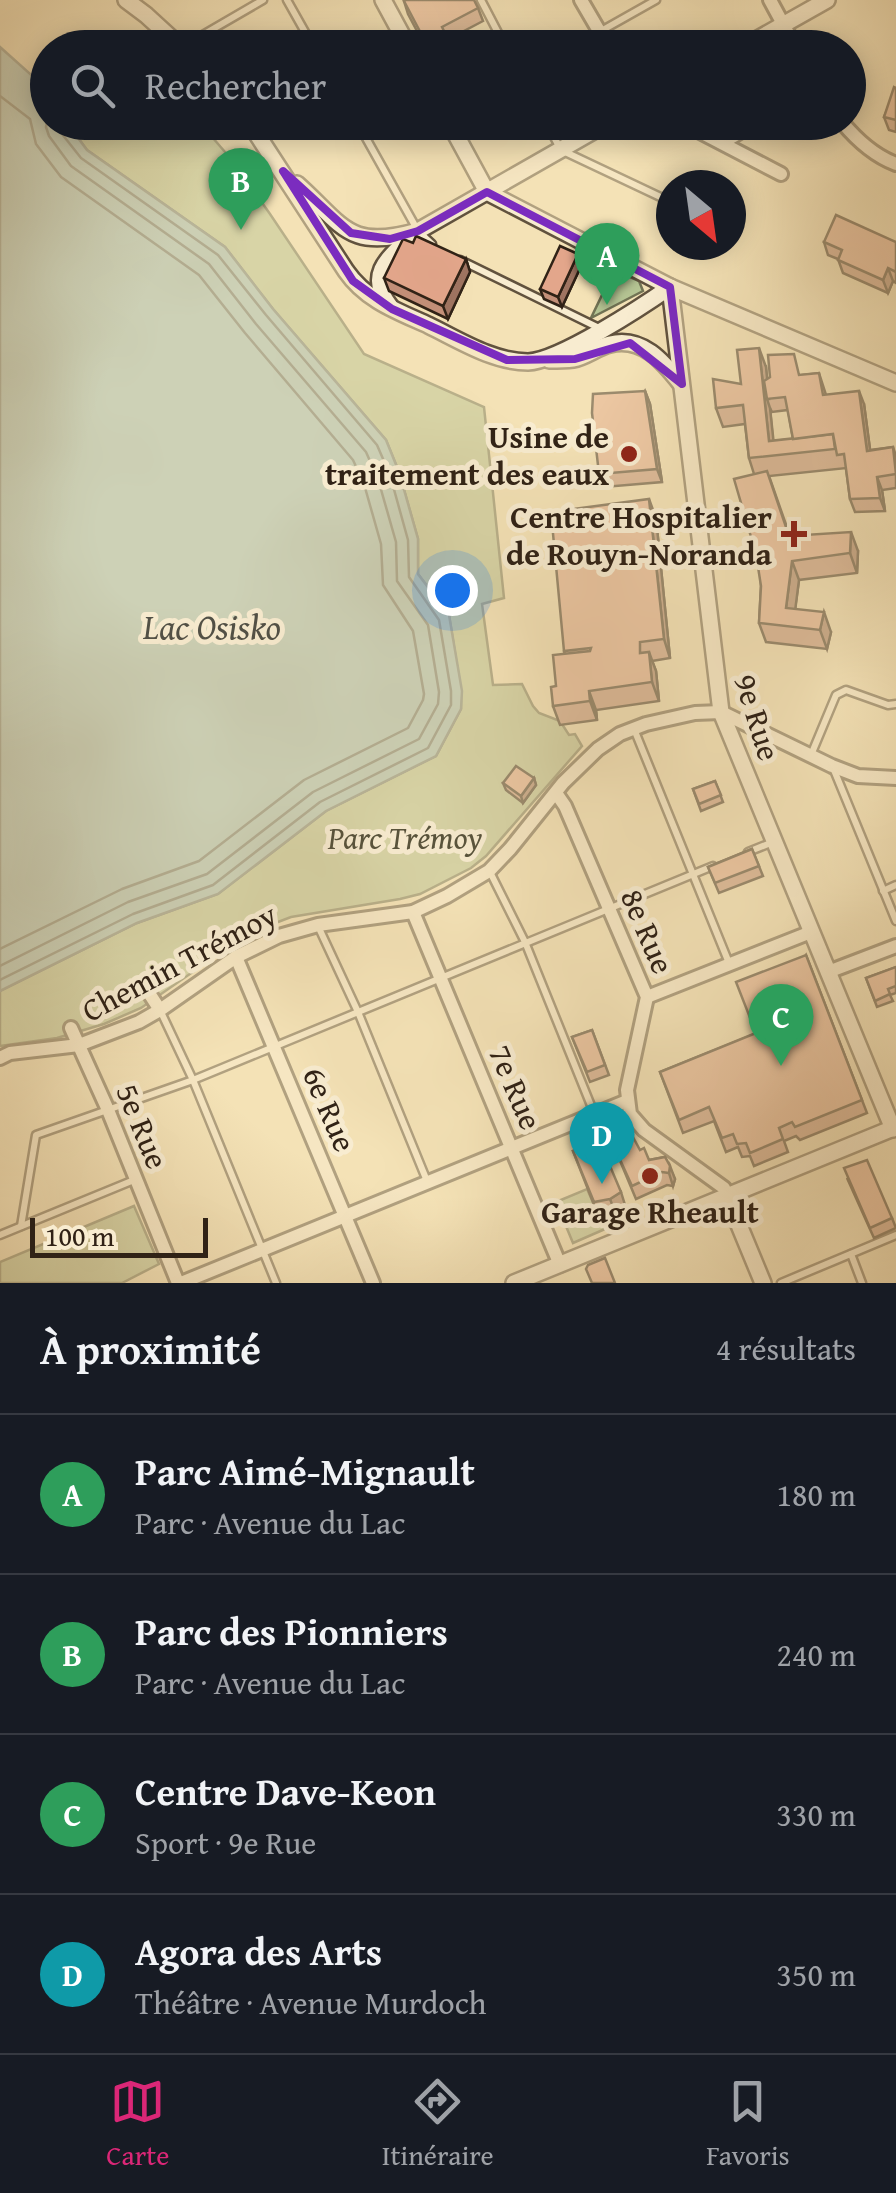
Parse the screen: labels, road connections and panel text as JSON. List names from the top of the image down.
{
  "streets": {
    "street": [
      "9e Rue",
      "8e Rue",
      "Chemin Trémoy",
      "7e Rue",
      "6e Rue",
      "5e Rue"
    ]
  },
  "crossings": [
    ["9e Rue", "Chemin Trémoy"],
    ["8e Rue", "Chemin Trémoy"],
    ["Chemin Trémoy", "7e Rue"],
    ["Chemin Trémoy", "6e Rue"],
    ["Chemin Trémoy", "5e Rue"]
  ],
  "water": ["Lac Osisko"],
  "parks": ["Parc Trémoy"],
  "places": {
    "other": ["Usine de traitement des eaux", "Garage Rheault"],
    "health": ["Centre Hospitalier de Rouyn-Noranda"]
  },
  "scale_bar": "100 m",
  "north": "bottom right",
  "page": {
    "search": "Rechercher",
    "pins": [
      "B",
      "A",
      "C",
      "D"
    ],
    "scale": "100 m",
    "heading": ["À proximité", "4 résultats"],
    "list": [
      {
        "mark": "A",
        "name": "Parc Aimé-Mignault",
        "note": "Parc · Avenue du Lac",
        "value": "180 m"
      },
      {
        "mark": "B",
        "name": "Parc des Pionniers",
        "note": "Parc · Avenue du Lac",
        "value": "240 m"
      },
      {
        "mark": "C",
        "name": "Centre Dave-Keon",
        "note": "Sport · 9e Rue",
        "value": "330 m"
      },
      {
        "mark": "D",
        "name": "Agora des Arts",
        "note": "Théâtre · Avenue Murdoch",
        "value": "350 m"
      }
    ],
    "nav": ["Carte", "Itinéraire", "Favoris"]
  }
}
